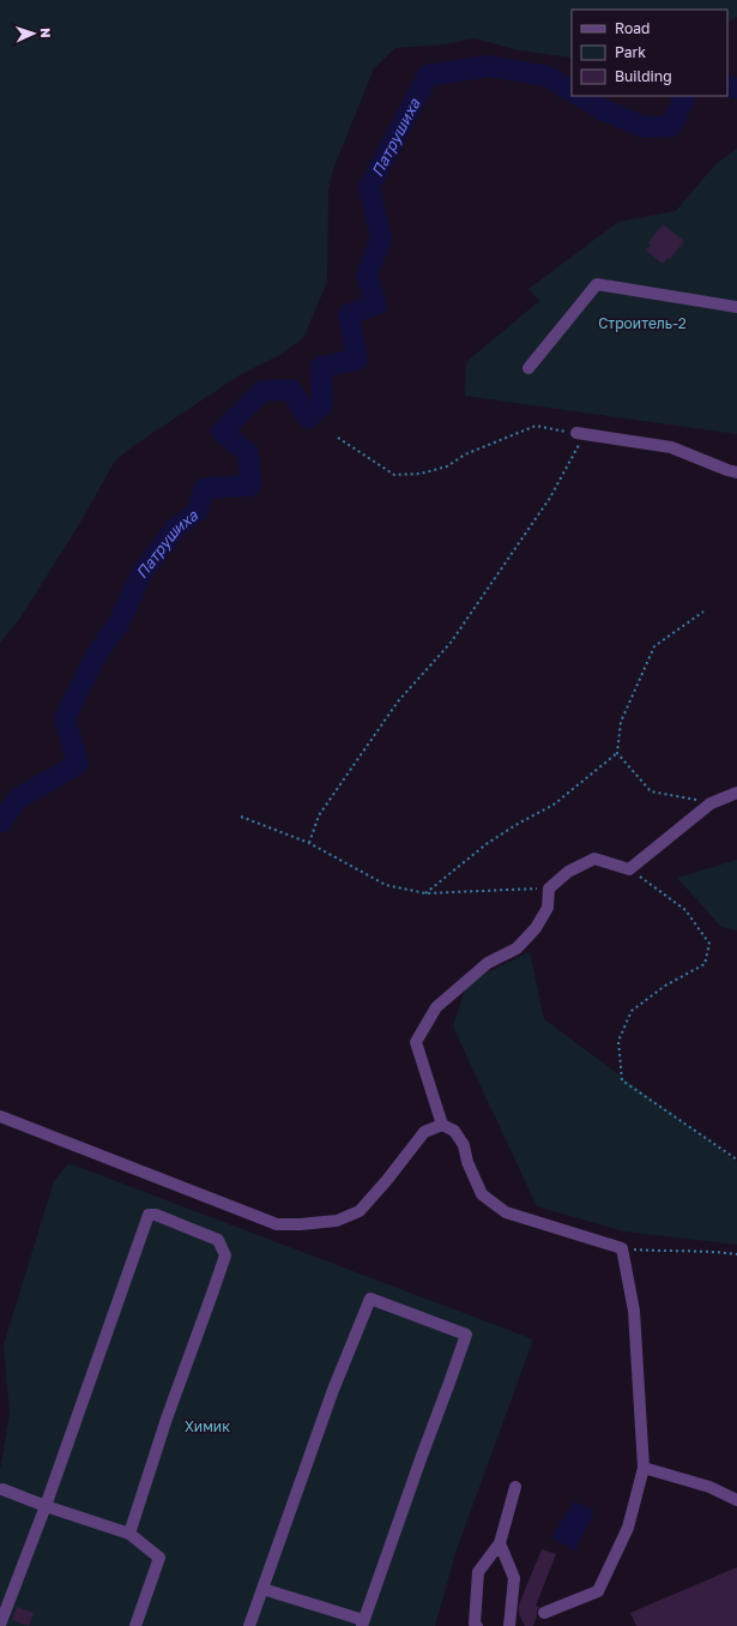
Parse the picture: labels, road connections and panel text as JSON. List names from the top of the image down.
{
  "water": ["Патрушиха"],
  "parks": ["Строитель-2", "Химик"],
  "legend": ["Road", "Park", "Building"],
  "north": "right"
}
